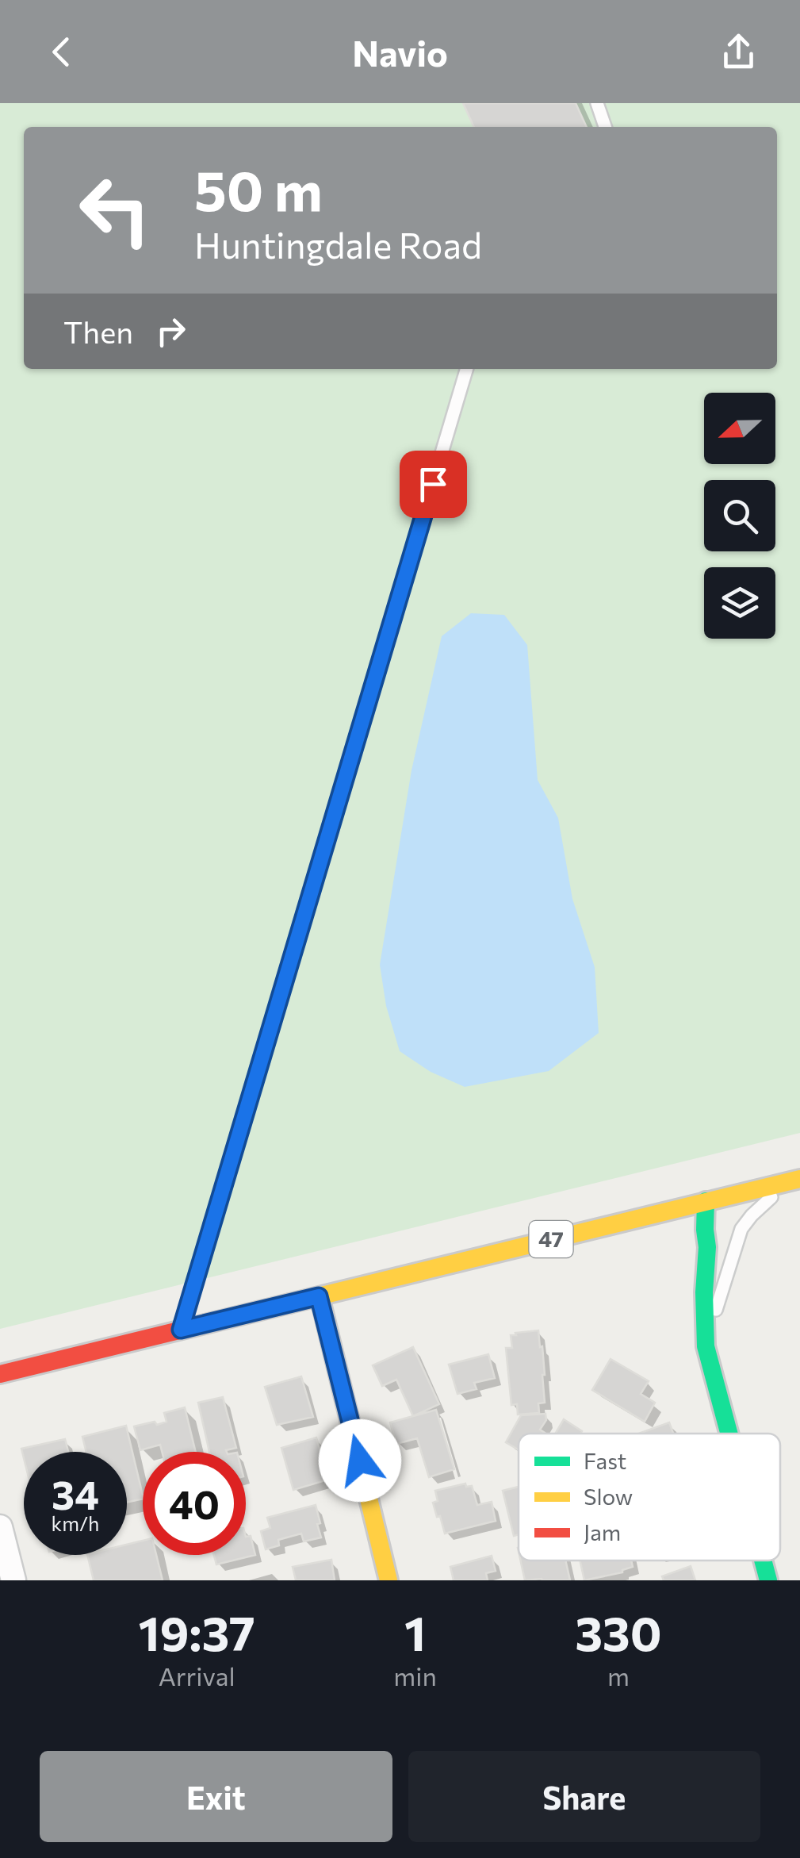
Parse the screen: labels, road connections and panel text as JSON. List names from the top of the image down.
{
  "streets": {
    "main road": ["47"]
  },
  "legend": ["Fast", "Slow", "Jam"],
  "north": "left",
  "page": {
    "header": "Navio",
    "turn": ["50 m", "Huntingdale Road"],
    "then": "Then",
    "speed": "34 km/h",
    "limit": "40",
    "eta": [
      "19:37",
      "Arrival",
      "1",
      "min",
      "330",
      "m"
    ],
    "buttons": ["Exit", "Share"]
  }
}
